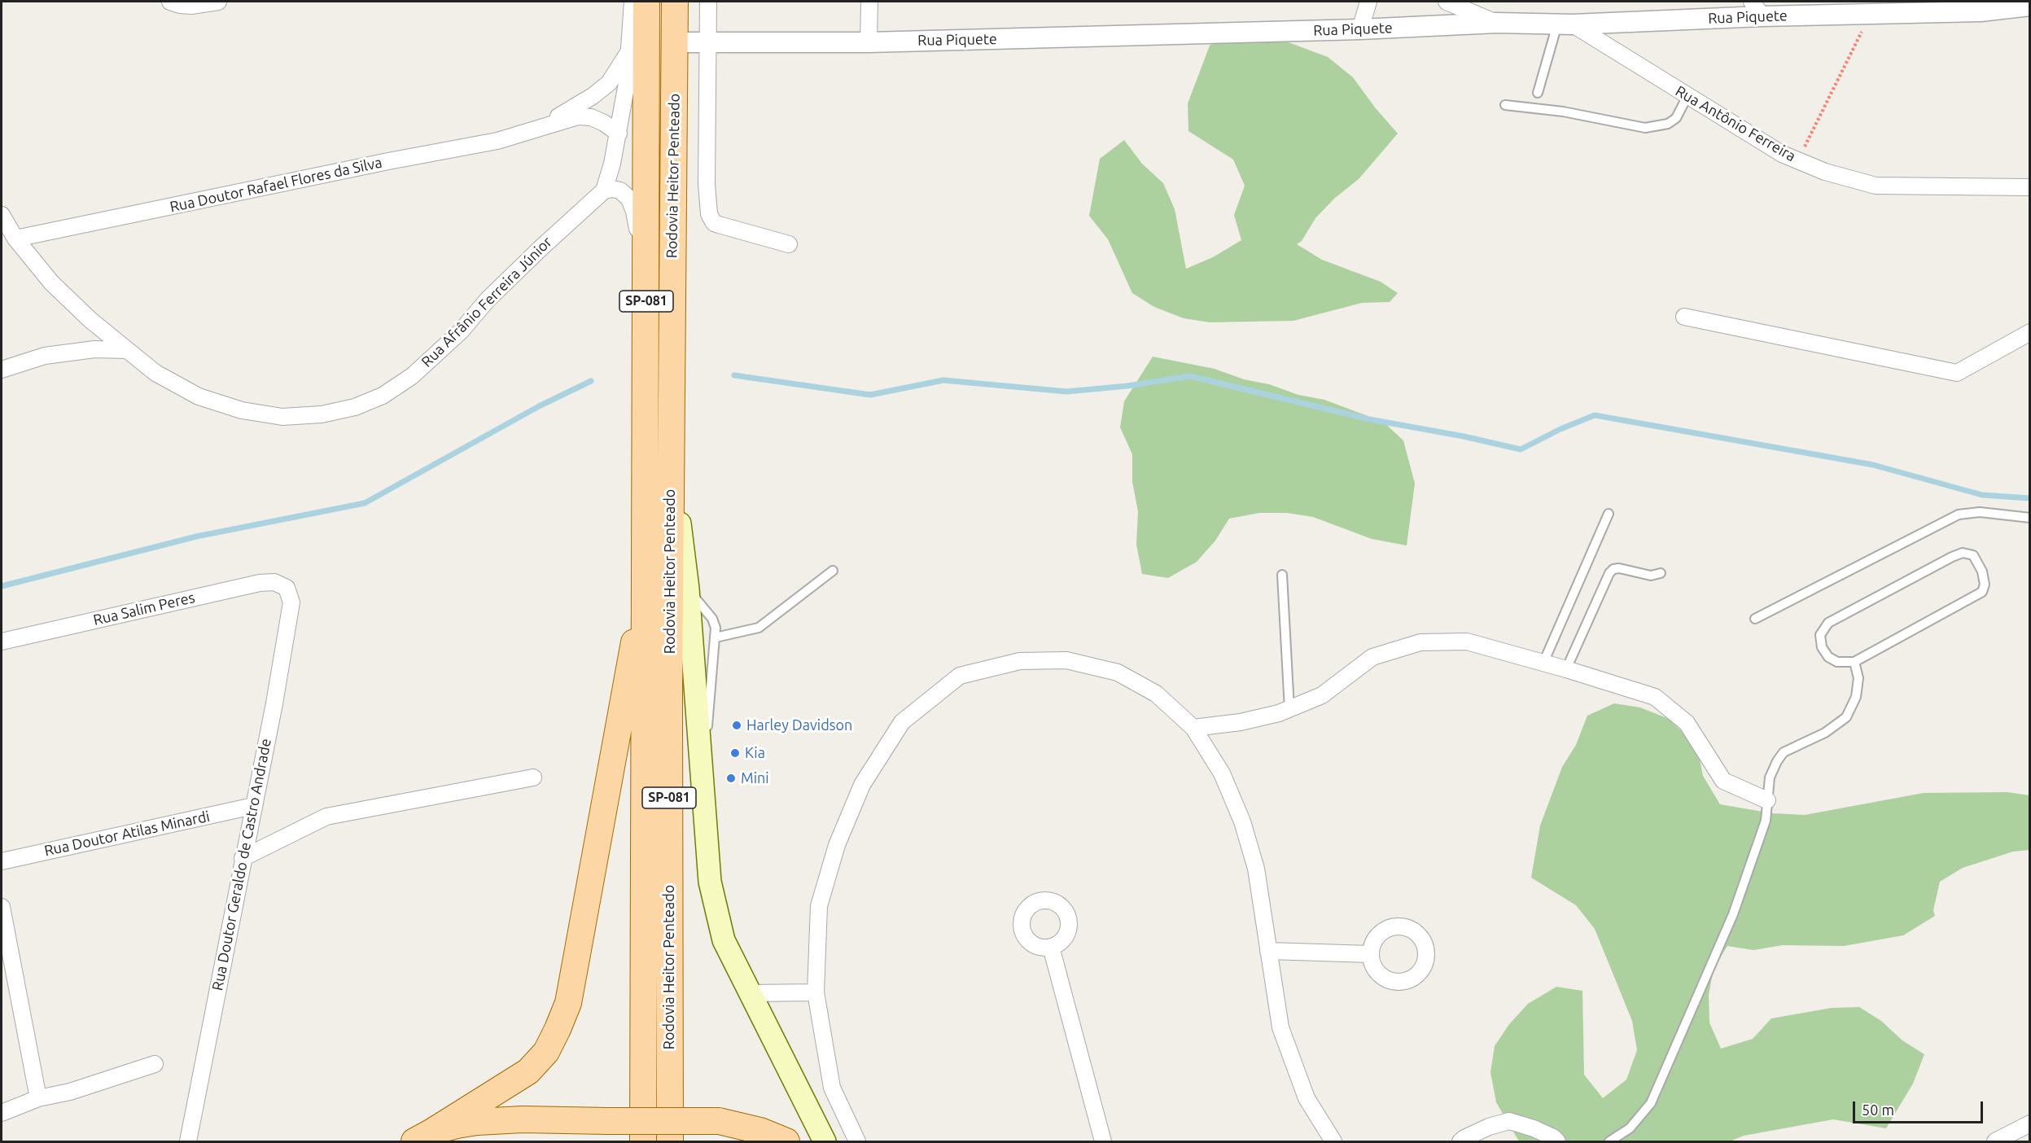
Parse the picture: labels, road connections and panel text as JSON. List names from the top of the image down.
{
  "streets": {
    "main road": ["Rodovia Heitor Penteado", "SP-081"],
    "street": [
      "Rua Piquete",
      "Rua Antônio Ferreira",
      "Rua Doutor Rafael Flores da Silva",
      "Rua Afrânio Ferreira Júnior",
      "Rua Salim Peres",
      "Rua Doutor Atilas Minardi",
      "Rua Doutor Geraldo de Castro Andrade"
    ]
  },
  "crossings": [
    ["Rua Piquete", "Rua Antônio Ferreira"],
    ["Rua Piquete", "Rodovia Heitor Penteado"],
    ["Rua Doutor Rafael Flores da Silva", "Rua Afrânio Ferreira Júnior"],
    ["Rua Salim Peres", "Rua Doutor Geraldo de Castro Andrade"],
    ["Rua Doutor Atilas Minardi", "Rua Doutor Geraldo de Castro Andrade"]
  ],
  "places": ["Harley Davidson", "Kia", "Mini"],
  "scale_bar": "50 m"
}
